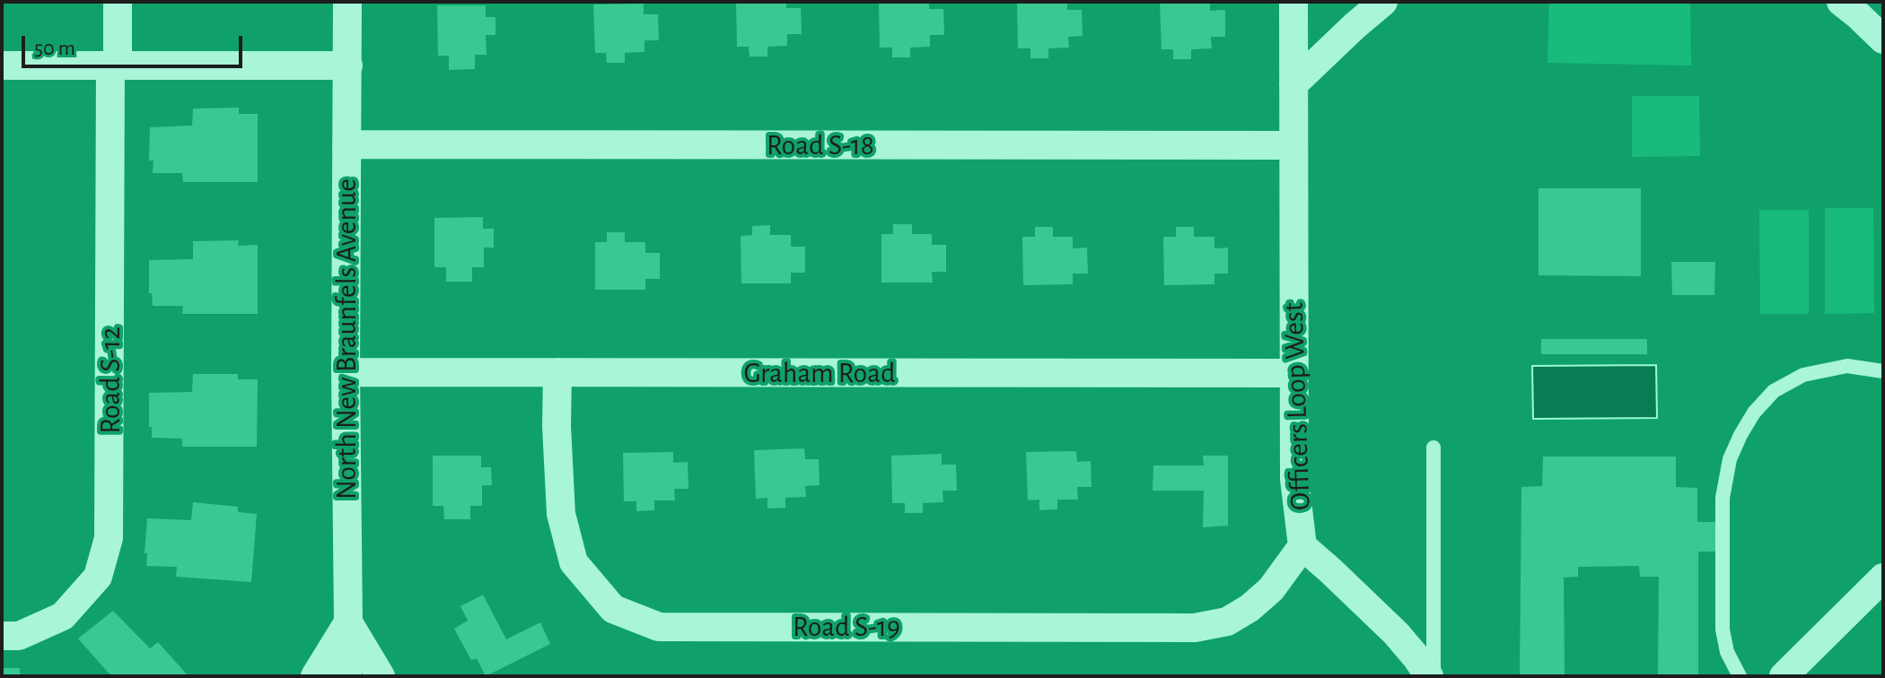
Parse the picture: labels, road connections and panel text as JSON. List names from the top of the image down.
{
  "streets": {
    "street": [
      "Road S-18",
      "North New Braunfels Avenue",
      "Graham Road",
      "Road S-12",
      "Officers Loop West",
      "Road S-19"
    ]
  },
  "crossings": [
    ["Road S-18", "North New Braunfels Avenue"],
    ["Road S-18", "Officers Loop West"],
    ["North New Braunfels Avenue", "Graham Road"],
    ["Graham Road", "Officers Loop West"],
    ["Graham Road", "Road S-19"],
    ["Officers Loop West", "Road S-19"]
  ],
  "scale_bar": "50 m"
}
